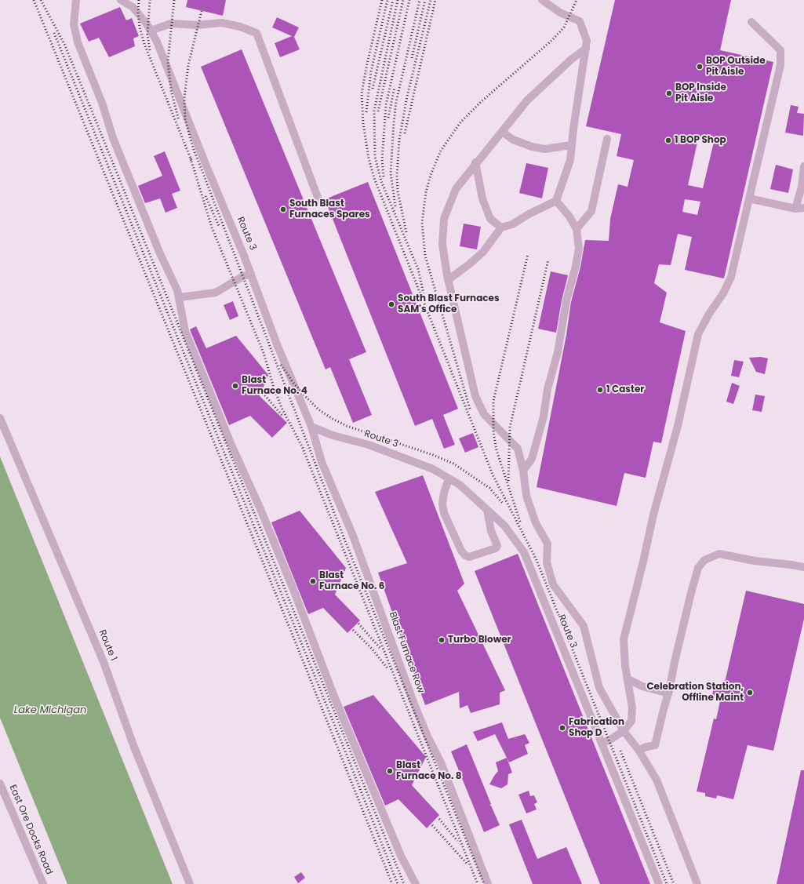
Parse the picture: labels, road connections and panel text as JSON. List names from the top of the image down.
{
  "streets": {
    "street": [
      "Route 3",
      "Route 1",
      "Blast Furnace Row",
      "East Ore Docks Road"
    ]
  },
  "crossings": [
    ["Route 3", "Blast Furnace Row"]
  ],
  "water": ["Lake Michigan"],
  "places": [
    "BOP Outside Pit Aisle",
    "BOP Inside Pit Aisle",
    "1 BOP Shop",
    "South Blast Furnaces Spares",
    "South Blast Furnaces SAM's Office",
    "Blast Furnace No. 4",
    "1 Caster",
    "Blast Furnace No. 6",
    "Turbo Blower",
    "Celebration Station, Offline Maint",
    "Fabrication Shop D",
    "Blast Furnace No. 8"
  ]
}
